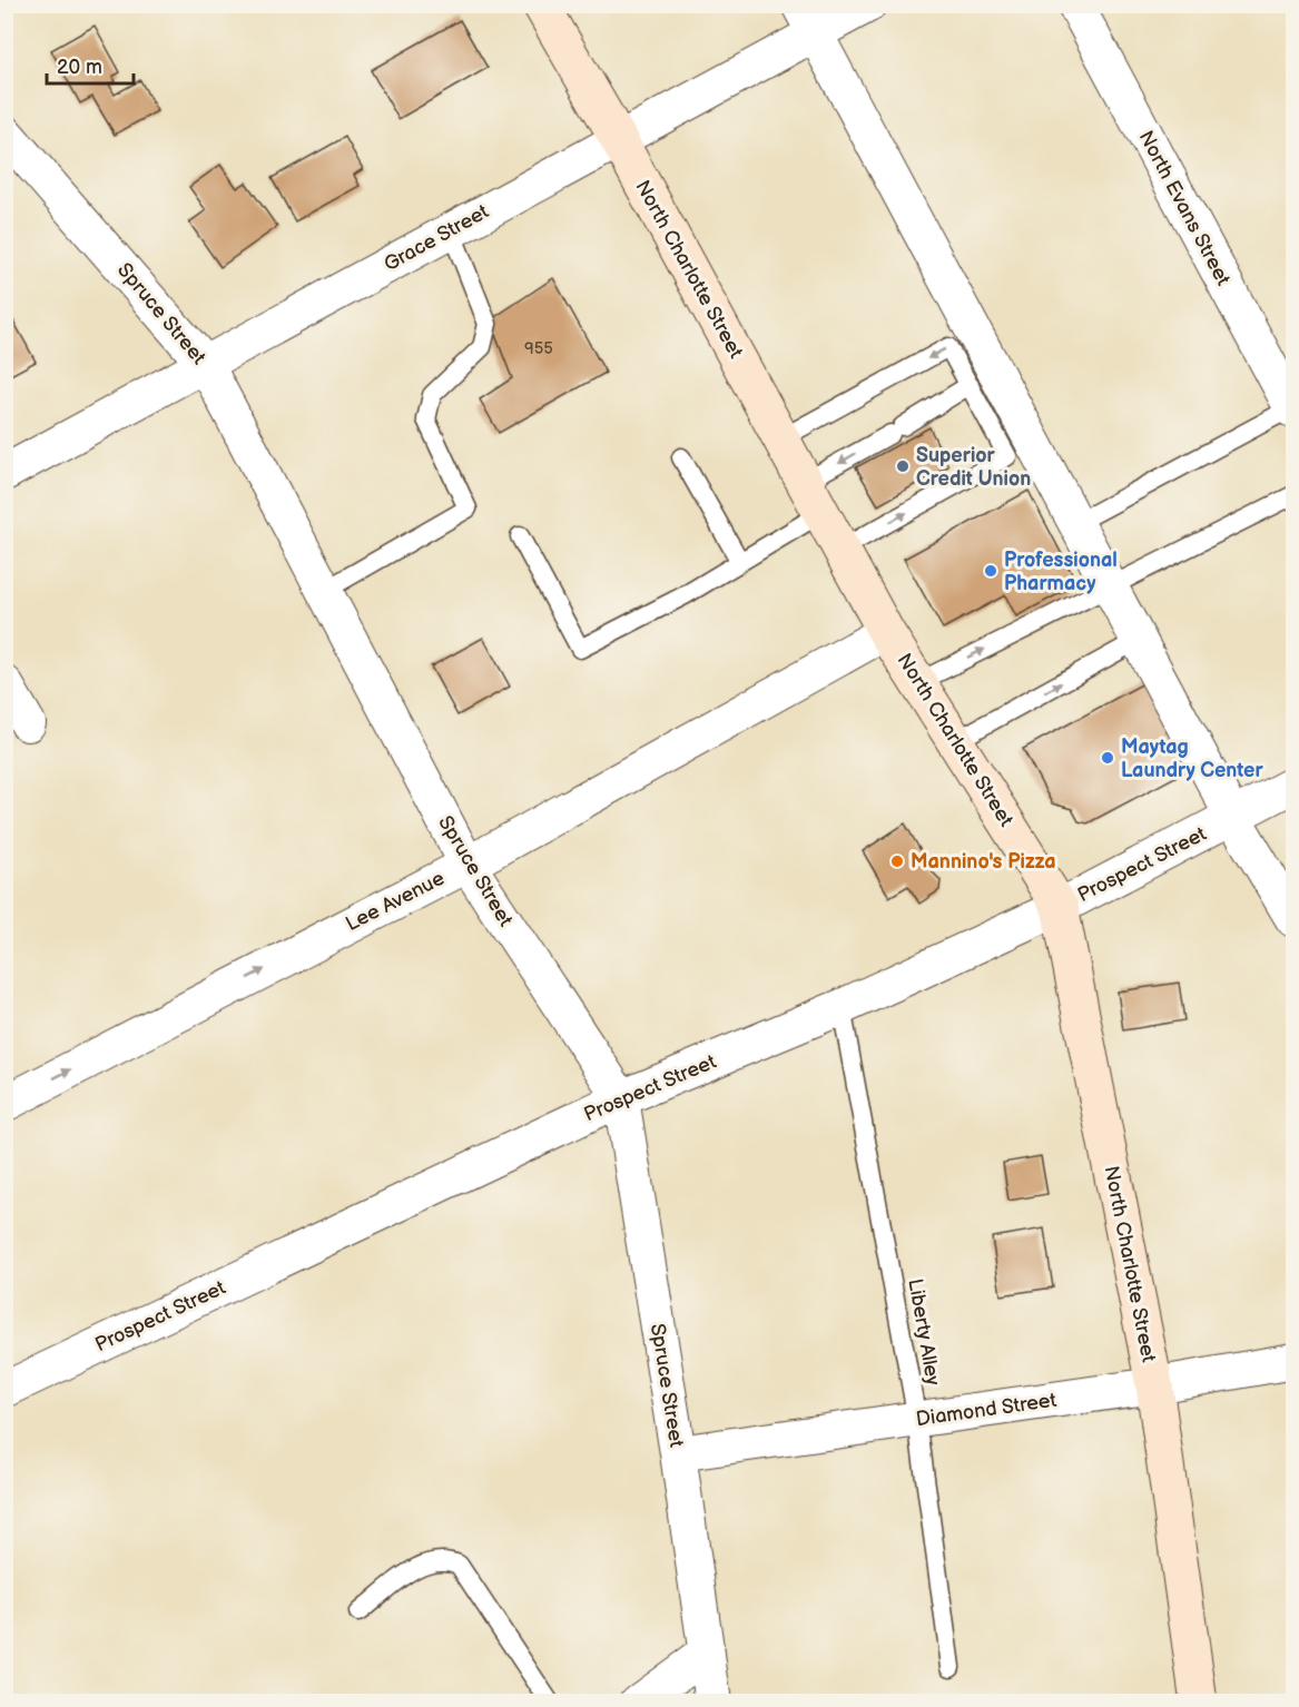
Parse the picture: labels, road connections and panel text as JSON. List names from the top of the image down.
{
  "streets": {
    "main road": ["North Charlotte Street"],
    "street": [
      "North Evans Street",
      "Grace Street",
      "Spruce Street",
      "Prospect Street",
      "Lee Avenue",
      "Diamond Street"
    ],
    "lane": ["Liberty Alley"]
  },
  "crossings": [
    ["Grace Street", "North Charlotte Street"],
    ["Grace Street", "Spruce Street"],
    ["North Charlotte Street", "Prospect Street"],
    ["North Charlotte Street", "Lee Avenue"],
    ["North Charlotte Street", "Diamond Street"],
    ["Spruce Street", "Prospect Street"],
    ["Spruce Street", "Lee Avenue"],
    ["Spruce Street", "Diamond Street"],
    ["Prospect Street", "Liberty Alley"],
    ["Liberty Alley", "Diamond Street"]
  ],
  "one_way": ["Lee Avenue"],
  "places": [
    "Superior Credit Union",
    "Professional Pharmacy",
    "Maytag Laundry Center",
    "Mannino's Pizza"
  ],
  "house_numbers": ["955"],
  "scale_bar": "20 m"
}
